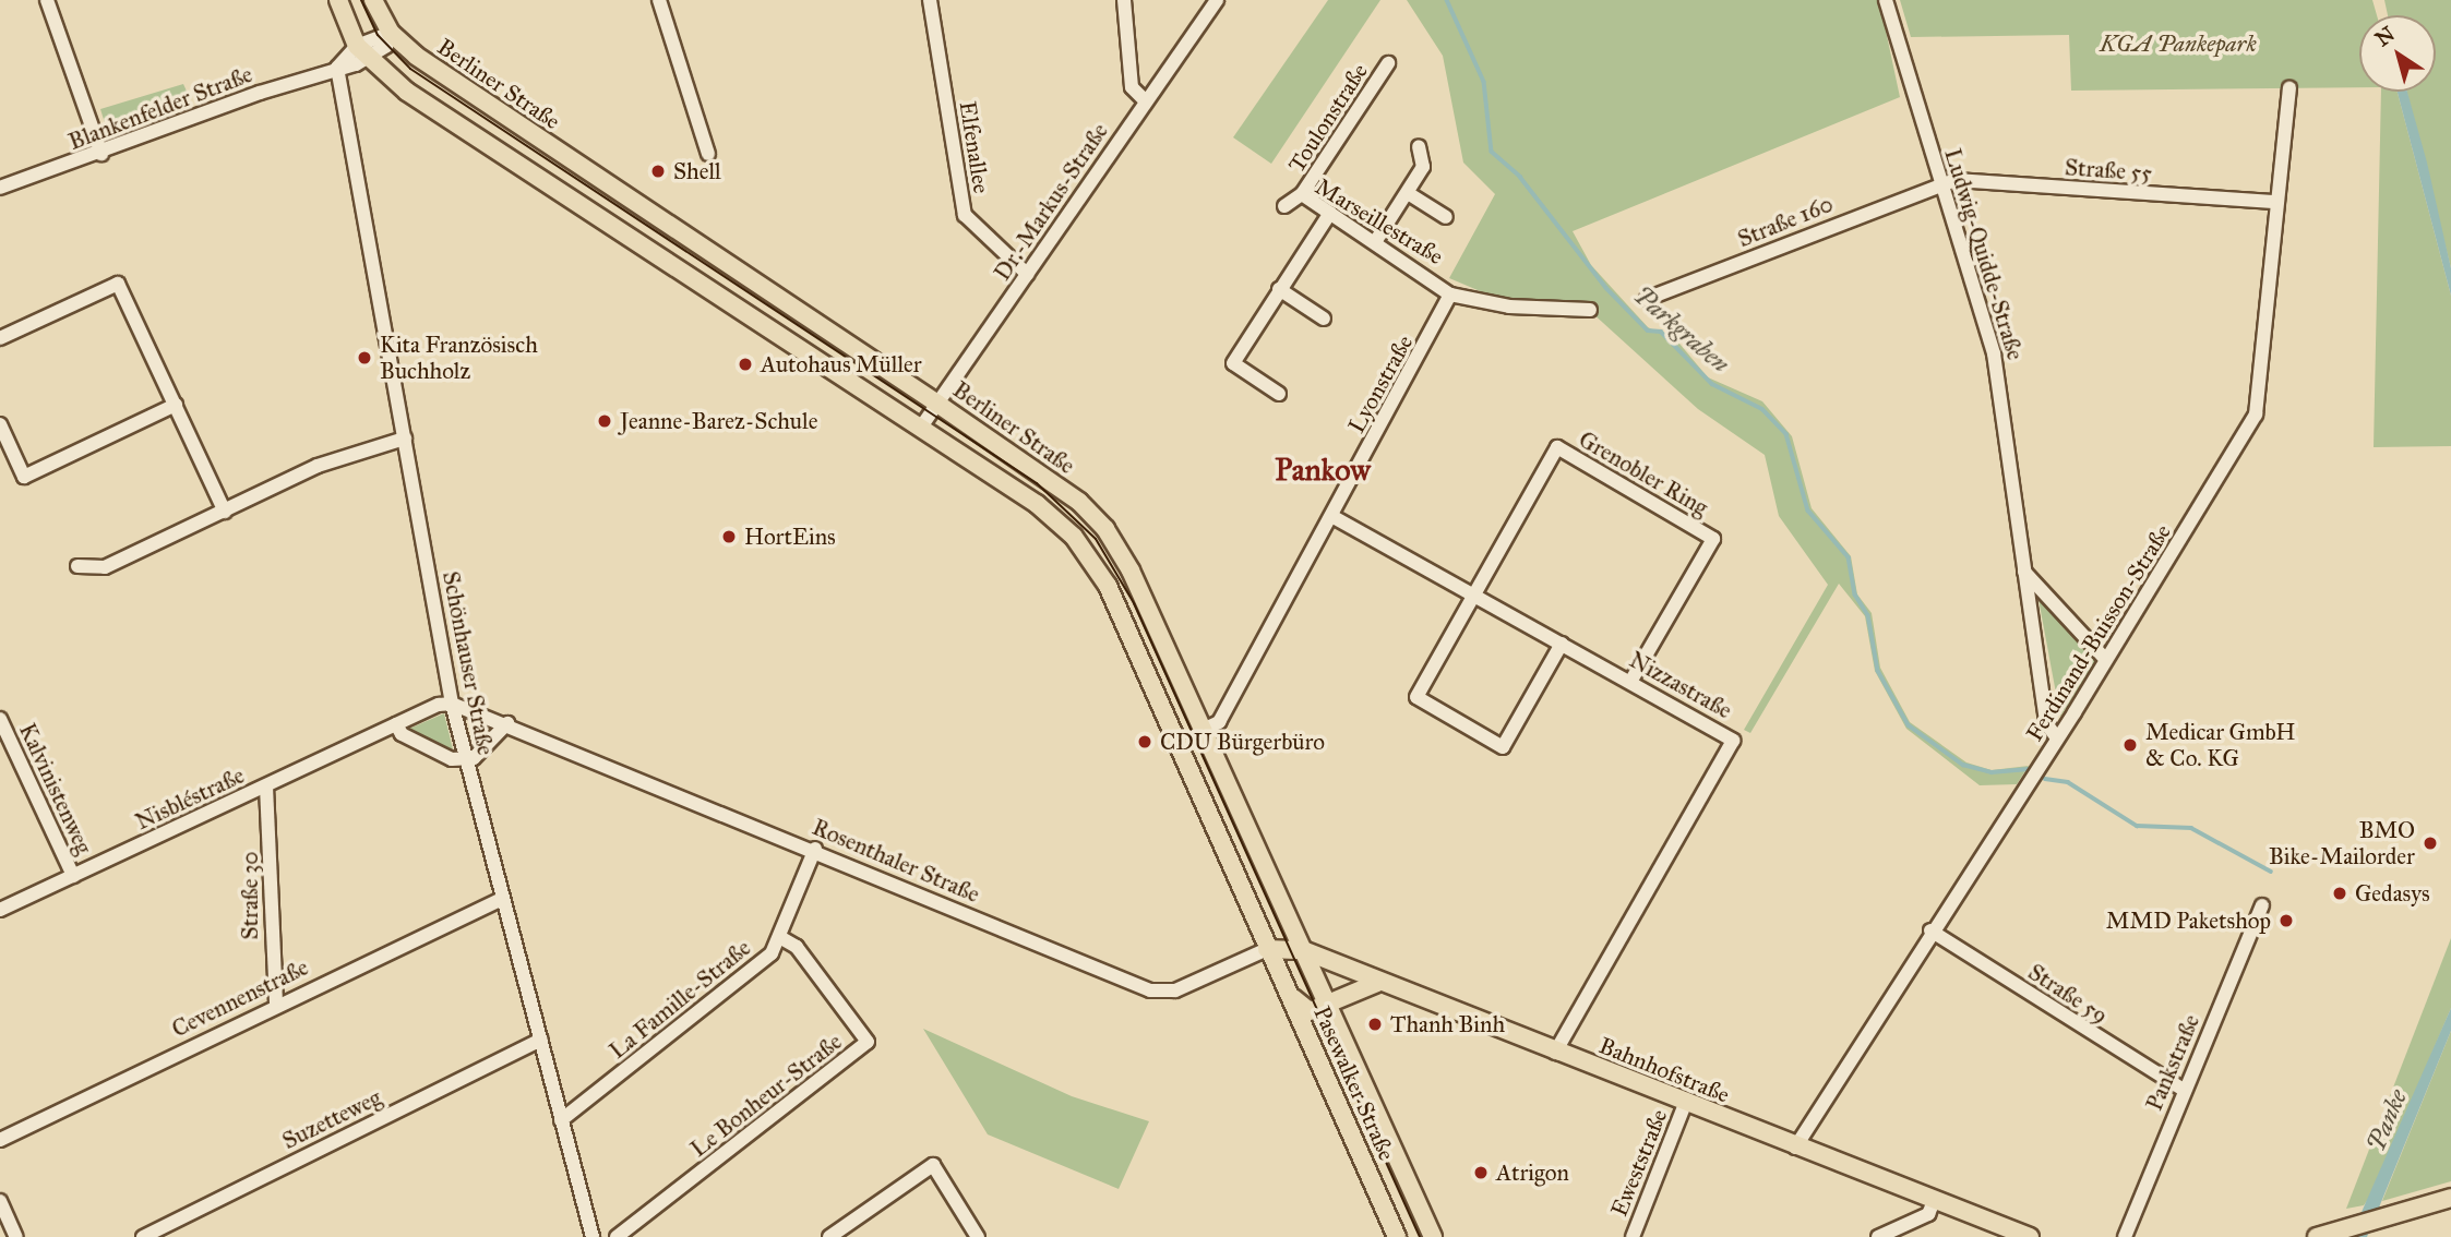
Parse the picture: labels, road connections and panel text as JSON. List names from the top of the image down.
{
  "streets": {
    "main road": ["Berliner Straße", "Bahnhofstraße", "Pasewalker Straße"],
    "street": [
      "Blankenfelder Straße",
      "Toulonstraße",
      "Elfenallee",
      "Straße 55",
      "Dr.-Markus-Straße",
      "Marseillestraße",
      "Straße 160",
      "Ludwig-Quidde-Straße",
      "Lyonstraße",
      "Grenobler Ring",
      "Ferdinand-Buisson-Straße",
      "Schönhauser Straße",
      "Nizzastraße",
      "Kalvinistenweg",
      "Nisbléstraße",
      "Rosenthaler Straße",
      "Straße 30",
      "Straße 59",
      "Cevennenstraße",
      "La Famille-Straße",
      "Pankstraße",
      "Le Bonheur-Straße",
      "Suzetteweg",
      "Eweststraße"
    ]
  },
  "crossings": [
    ["Berliner Straße", "Dr.-Markus-Straße"],
    ["Berliner Straße", "Lyonstraße"],
    ["Berliner Straße", "Bahnhofstraße"],
    ["Berliner Straße", "Pasewalker Straße"],
    ["Blankenfelder Straße", "Schönhauser Straße"],
    ["Toulonstraße", "Marseillestraße"],
    ["Elfenallee", "Dr.-Markus-Straße"],
    ["Straße 55", "Straße 160"],
    ["Straße 55", "Ludwig-Quidde-Straße"],
    ["Straße 55", "Ferdinand-Buisson-Straße"],
    ["Marseillestraße", "Lyonstraße"],
    ["Straße 160", "Ludwig-Quidde-Straße"],
    ["Ludwig-Quidde-Straße", "Ferdinand-Buisson-Straße"],
    ["Lyonstraße", "Nizzastraße"],
    ["Grenobler Ring", "Nizzastraße"],
    ["Ferdinand-Buisson-Straße", "Straße 59"],
    ["Ferdinand-Buisson-Straße", "Bahnhofstraße"],
    ["Schönhauser Straße", "Nisbléstraße"],
    ["Schönhauser Straße", "Rosenthaler Straße"],
    ["Schönhauser Straße", "Cevennenstraße"],
    ["Schönhauser Straße", "La Famille-Straße"],
    ["Schönhauser Straße", "Suzetteweg"],
    ["Nizzastraße", "Bahnhofstraße"],
    ["Kalvinistenweg", "Nisbléstraße"],
    ["Nisbléstraße", "Rosenthaler Straße"],
    ["Nisbléstraße", "Straße 30"],
    ["Rosenthaler Straße", "La Famille-Straße"],
    ["Rosenthaler Straße", "Pasewalker Straße"],
    ["Straße 30", "Cevennenstraße"],
    ["Straße 59", "Pankstraße"],
    ["La Famille-Straße", "Le Bonheur-Straße"],
    ["Bahnhofstraße", "Pasewalker Straße"],
    ["Bahnhofstraße", "Eweststraße"]
  ],
  "districts": ["Pankow"],
  "water": ["Parkgraben", "Panke"],
  "parks": ["KGA Pankepark"],
  "places": [
    "Shell",
    "Kita Französisch Buchholz",
    "Autohaus Müller",
    "Jeanne-Barez-Schule",
    "HortEins",
    "CDU Bürgerbüro",
    "Medicar GmbH & Co. KG",
    "BMO Bike-Mailorder",
    "Gedasys",
    "MMD Paketshop",
    "Thanh Binh",
    "Atrigon"
  ],
  "north": "top left"
}
